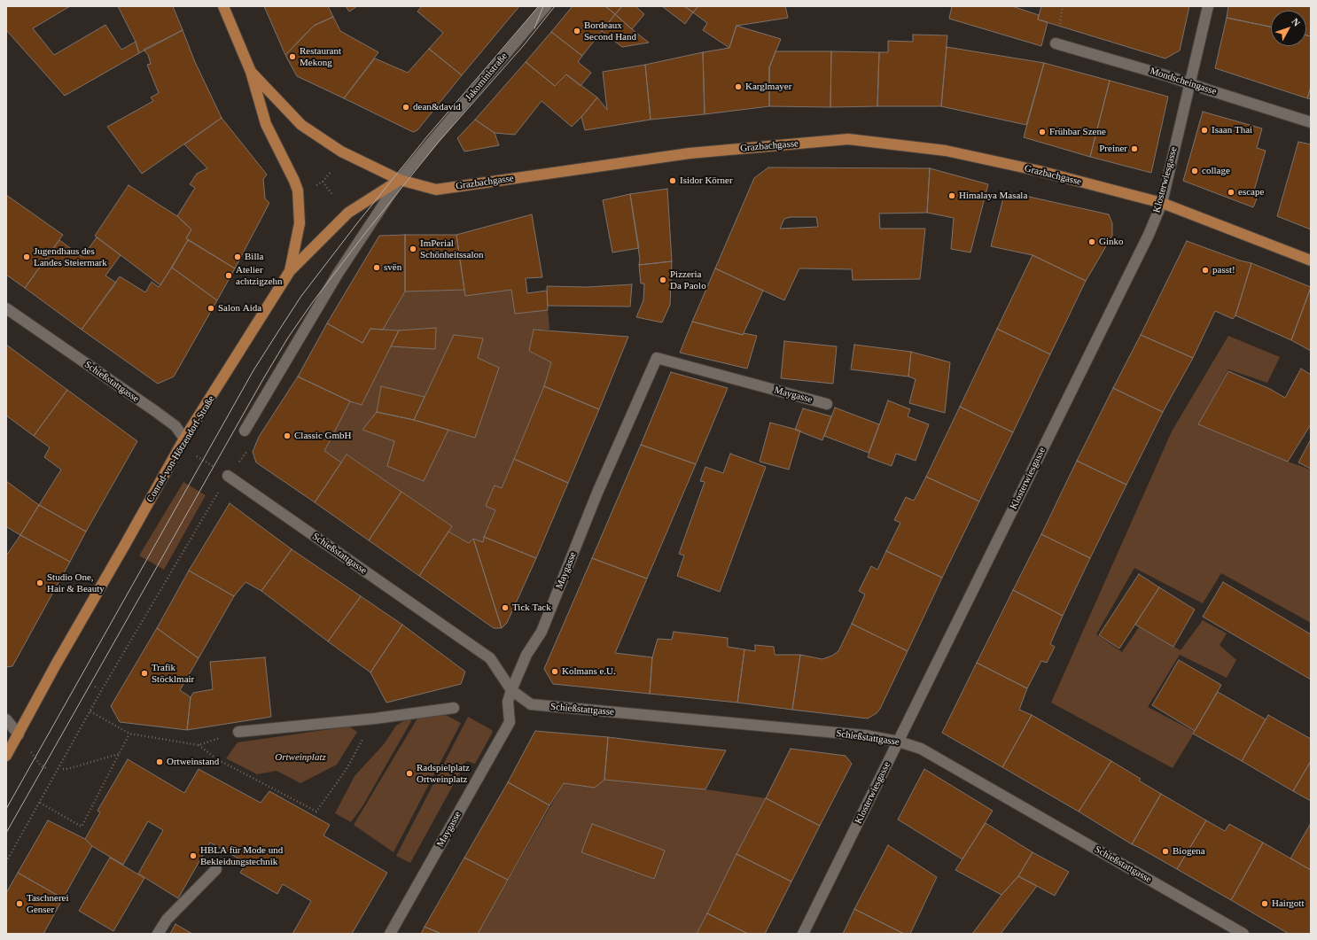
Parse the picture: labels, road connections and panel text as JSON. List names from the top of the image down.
{
  "streets": {
    "main road": ["Grazbachgasse", "Conrad-von-Hötzendorf-Straße"],
    "street": [
      "Jakoministraße",
      "Mondscheingasse",
      "Klosterwiesgasse",
      "Schießstattgasse",
      "Maygasse"
    ]
  },
  "crossings": [
    ["Jakoministraße", "Grazbachgasse"],
    ["Jakoministraße", "Conrad-von-Hötzendorf-Straße"],
    ["Mondscheingasse", "Klosterwiesgasse"],
    ["Grazbachgasse", "Klosterwiesgasse"],
    ["Grazbachgasse", "Conrad-von-Hötzendorf-Straße"],
    ["Klosterwiesgasse", "Schießstattgasse"],
    ["Schießstattgasse", "Maygasse"],
    ["Schießstattgasse", "Conrad-von-Hötzendorf-Straße"]
  ],
  "parks": ["Ortweinplatz"],
  "places": [
    "Bordeaux Second Hand",
    "Restaurant Mekong",
    "Karglmayer",
    "dean&david",
    "Isaan Thai",
    "Frühbar Szene",
    "Preiner",
    "collage",
    "Isidor Körner",
    "escape",
    "Himalaya Masala",
    "Ginko",
    "ImPerial Schönheitssalon",
    "Jugendhaus des Landes Steiermark",
    "Billa",
    "svën",
    "passt!",
    "Atelier achtzigzehn",
    "Pizzeria Da Paolo",
    "Salon Aida",
    "Classic GmbH",
    "Studio One, Hair & Beauty",
    "Tick Tack",
    "Kolmans e.U.",
    "Trafik Stöcklmair",
    "Ortweinstand",
    "Radspielplatz Ortweinplatz",
    "Biogena",
    "HBLA für Mode und Bekleidungstechnik",
    "Taschnerei Genser",
    "Hairgott"
  ],
  "north": "top right"
}
